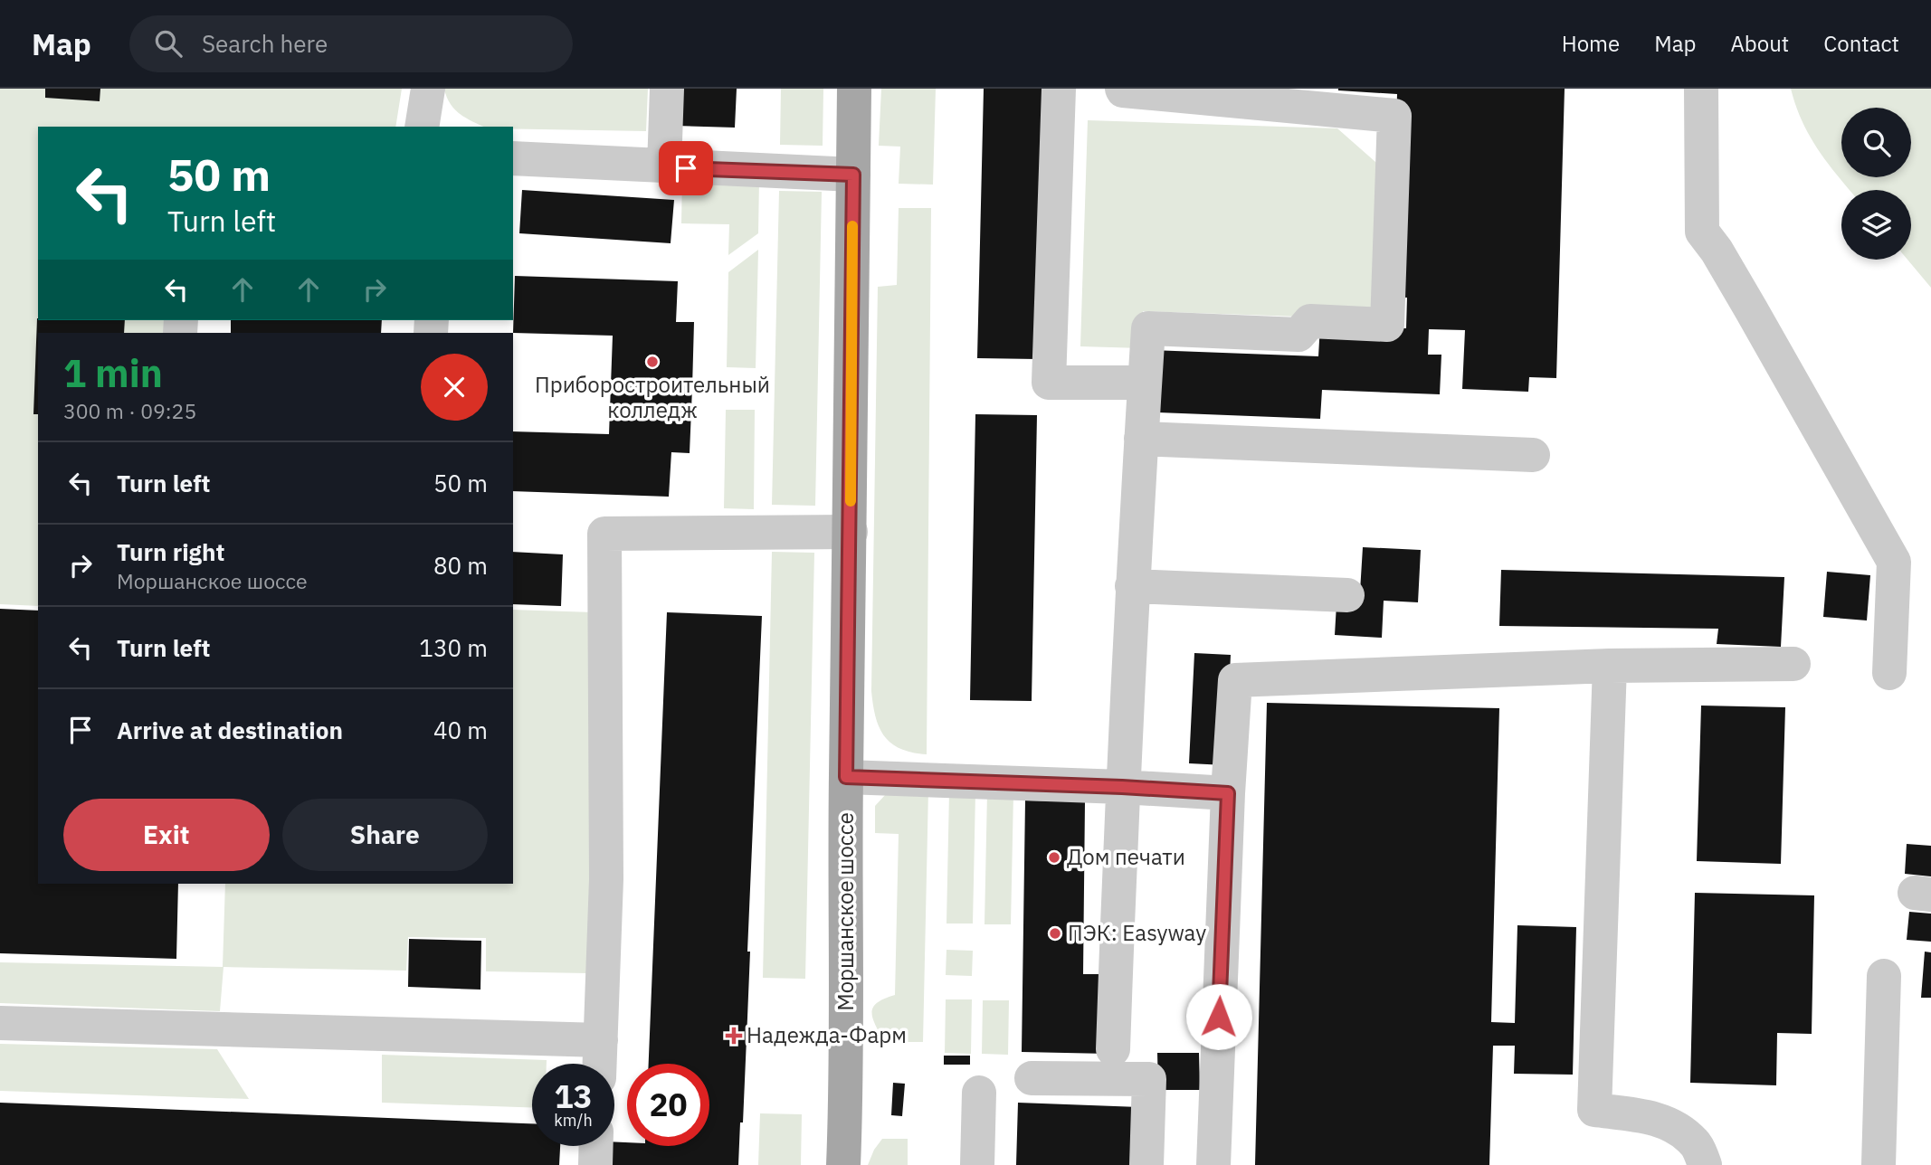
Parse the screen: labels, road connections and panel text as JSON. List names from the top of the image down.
{
  "streets": {
    "main road": ["Моршанское шоссе"]
  },
  "places": {
    "other": ["Приборостроительный колледж", "Дом печати", "ПЭК: Easyway"],
    "health": ["Надежда-Фарм"]
  },
  "page": {
    "header": "Map",
    "search": "Search here",
    "nav": [
      "Home",
      "Map",
      "About",
      "Contact"
    ],
    "turn": ["50 m", "Turn left"],
    "heading": ["1 min", "300 m · 09:25"],
    "list": [
      {
        "name": "Turn left",
        "value": "50 m"
      },
      {
        "name": "Turn right",
        "note": "Моршанское шоссе",
        "value": "80 m"
      },
      {
        "name": "Turn left",
        "value": "130 m"
      },
      {
        "name": "Arrive at destination",
        "value": "40 m"
      }
    ],
    "buttons": ["Exit", "Share"],
    "speed": "13 km/h",
    "limit": "20"
  }
}
